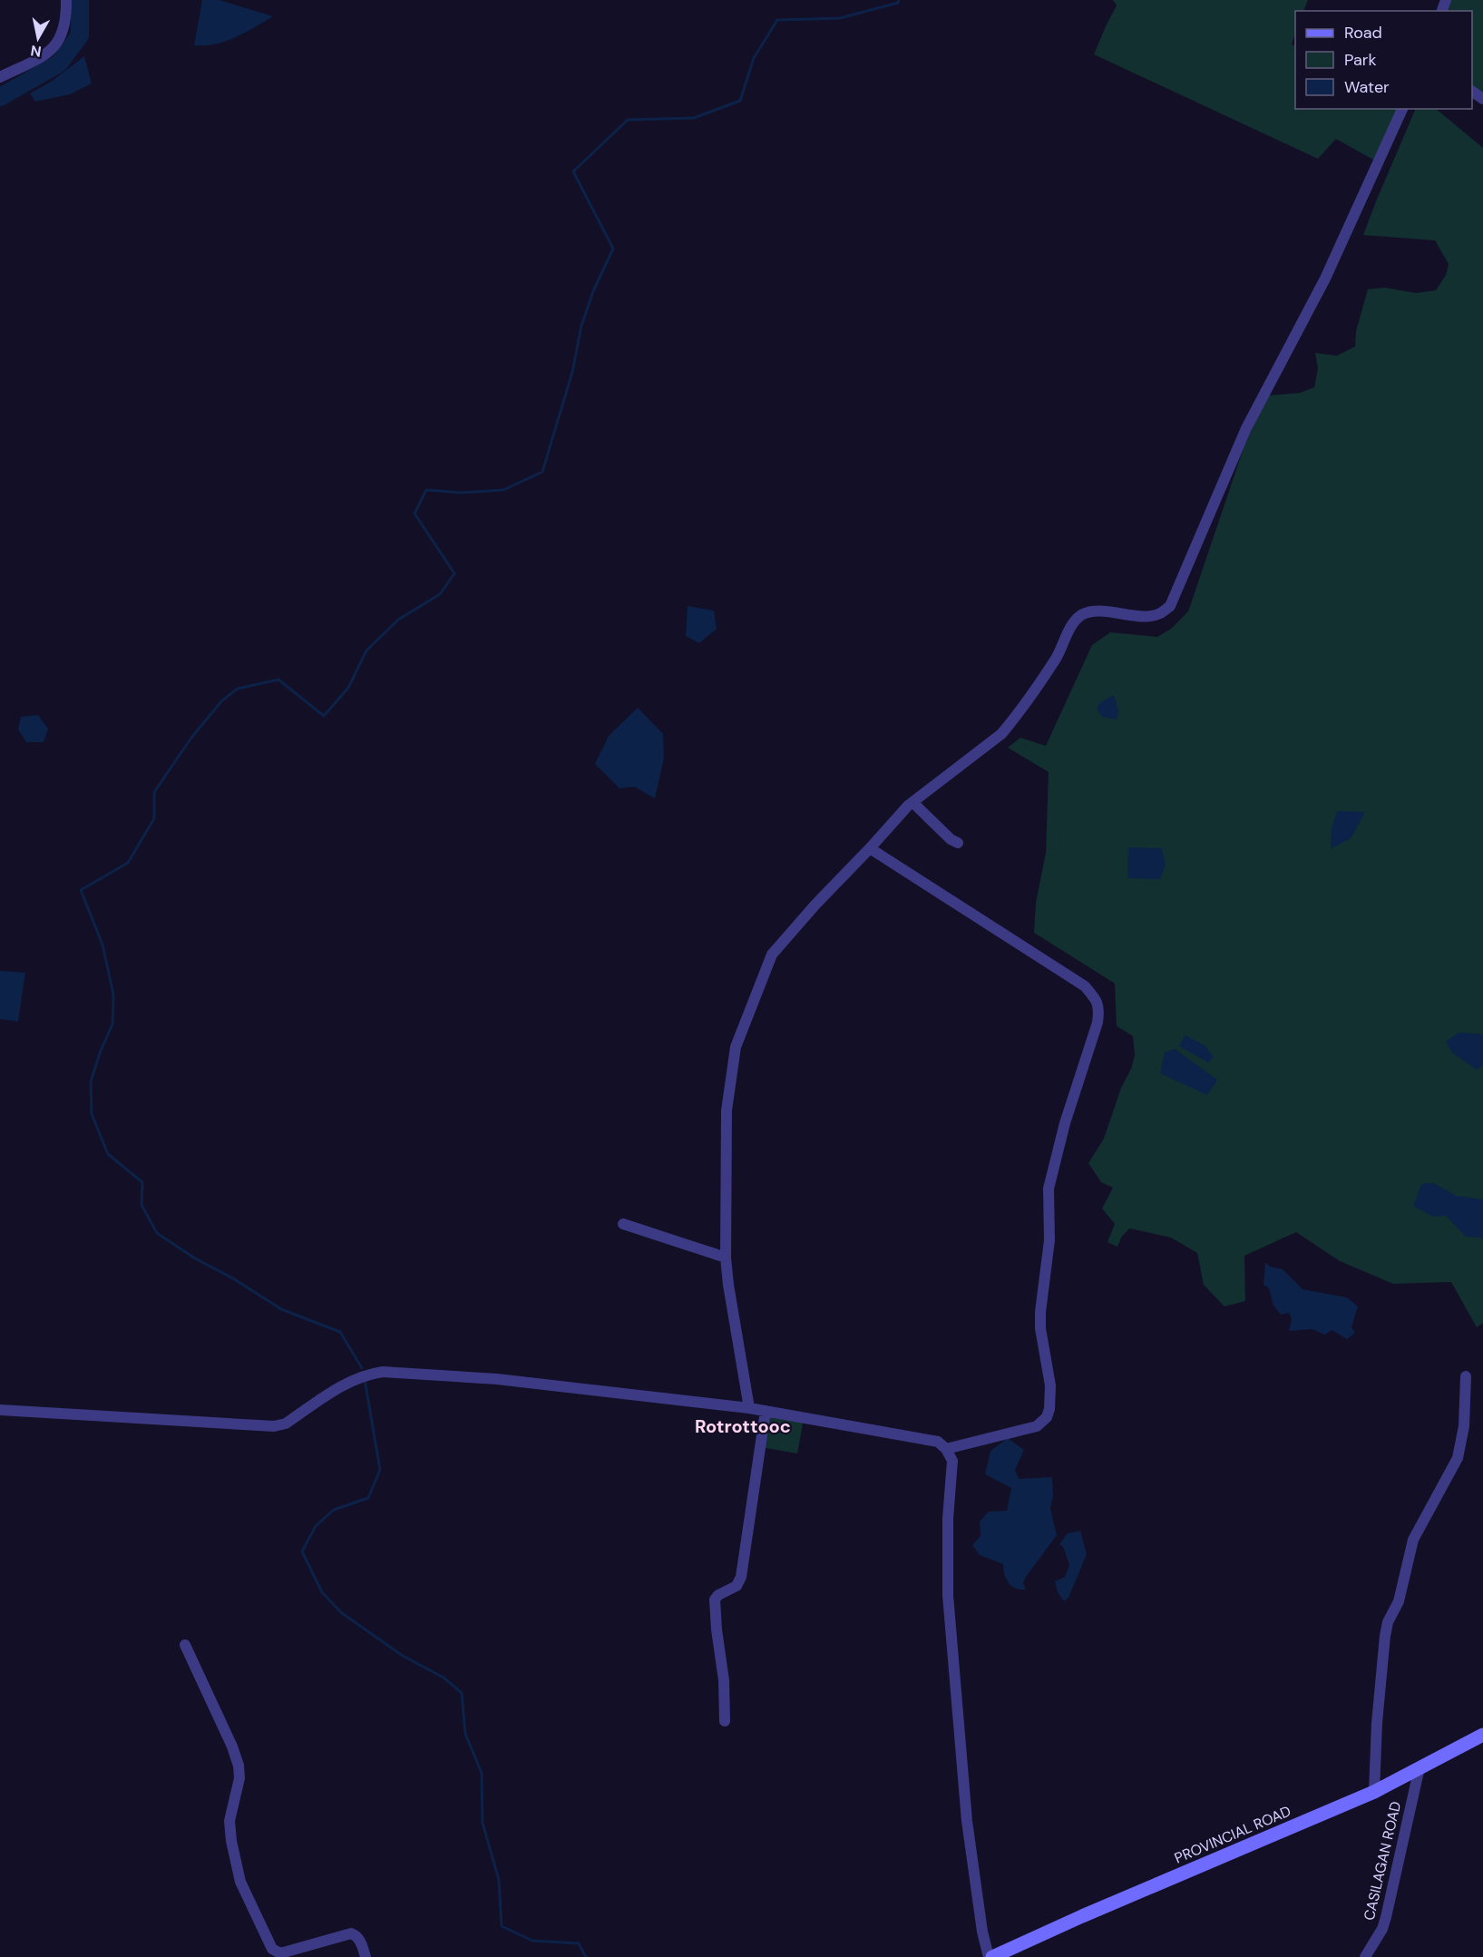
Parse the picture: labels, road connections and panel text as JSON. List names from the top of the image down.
{
  "streets": {
    "main road": ["PROVINCIAL ROAD"],
    "street": ["CASILAGAN ROAD"]
  },
  "crossings": [
    ["PROVINCIAL ROAD", "CASILAGAN ROAD"]
  ],
  "districts": ["Rotrottooc"],
  "legend": ["Road", "Park", "Water"],
  "north": "bottom"
}
